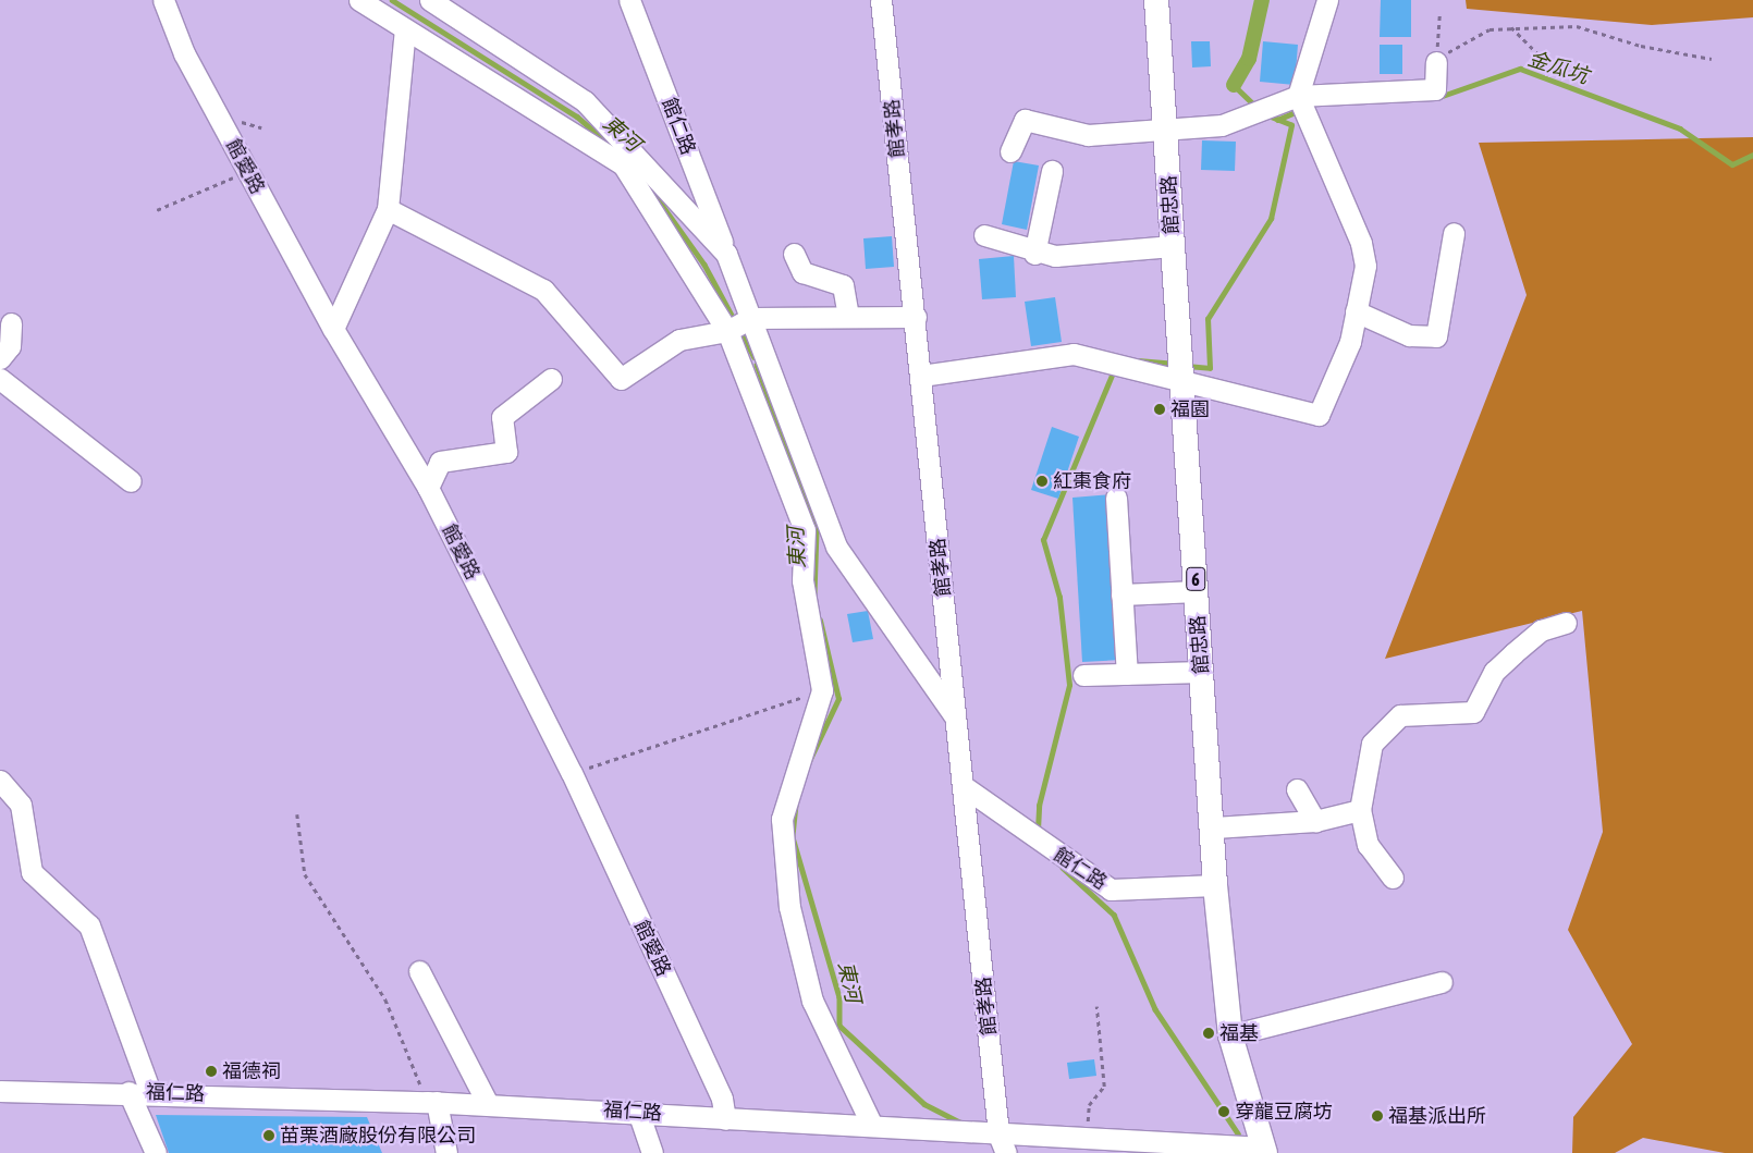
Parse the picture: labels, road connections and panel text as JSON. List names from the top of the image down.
{
  "streets": {
    "main road": ["館忠路", "6"],
    "street": [
      "館仁路",
      "館孝路",
      "館愛路",
      "福仁路"
    ]
  },
  "crossings": [
    ["館仁路", "館孝路"],
    ["館仁路", "館忠路"],
    ["館孝路", "福仁路"],
    ["館愛路", "福仁路"],
    ["館忠路", "福仁路"]
  ],
  "water": ["金瓜坑", "東河"],
  "places": [
    "福園",
    "紅棗食府",
    "福基",
    "福德祠",
    "穿龍豆腐坊",
    "福基派出所",
    "苗栗酒廠股份有限公司"
  ]
}
